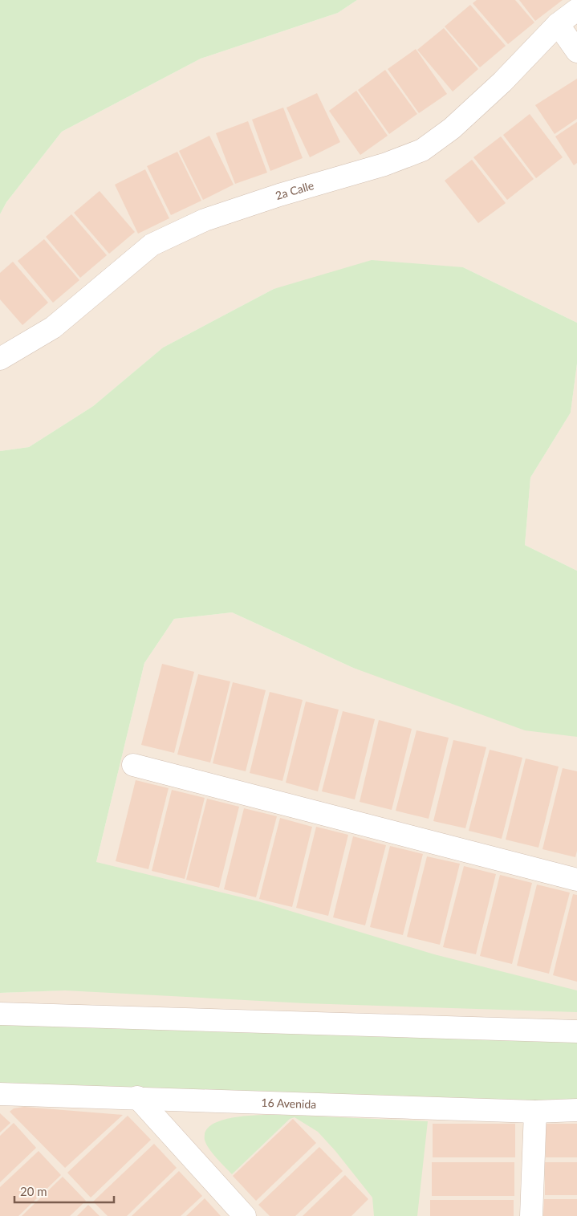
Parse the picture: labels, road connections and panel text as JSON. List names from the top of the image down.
{
  "streets": {
    "street": ["2a Calle", "16 Avenida"]
  },
  "scale_bar": "20 m"
}
